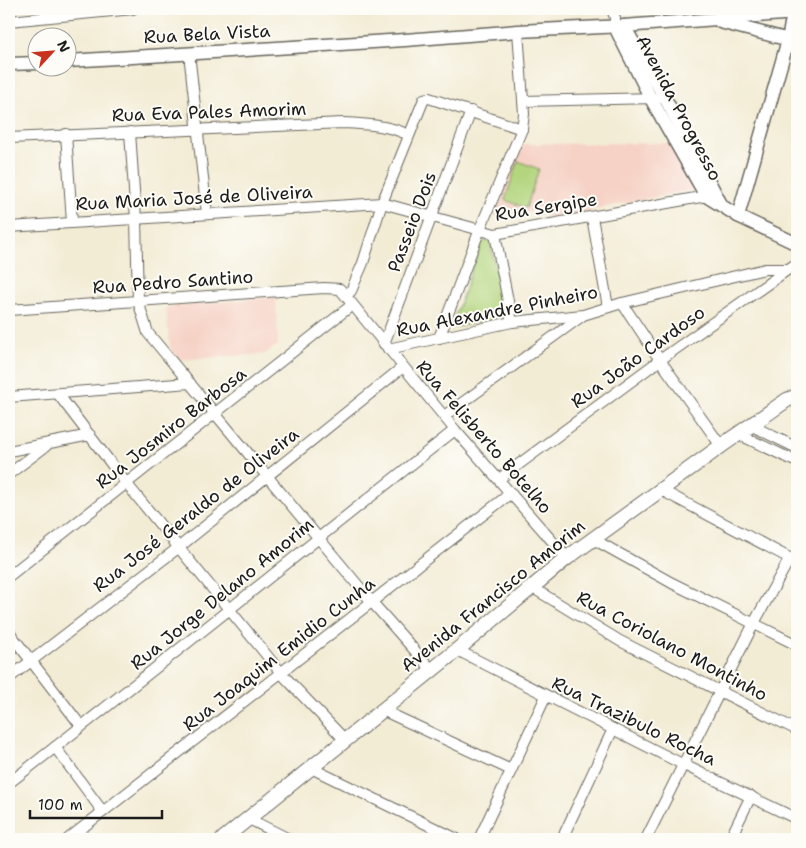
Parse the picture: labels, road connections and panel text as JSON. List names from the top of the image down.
{
  "streets": {
    "main road": ["Avenida Francisco Amorim"],
    "street": [
      "Rua Bela Vista",
      "Avenida Progresso",
      "Rua Eva Pales Amorim",
      "Rua Maria José de Oliveira",
      "Rua Sergipe",
      "Passeio Dois",
      "Rua Pedro Santino",
      "Rua Alexandre Pinheiro",
      "Rua João Cardoso",
      "Rua Josmiro Barbosa",
      "Rua Felisberto Botelho",
      "Rua José Geraldo de Oliveira",
      "Rua Jorge Delano Amorim",
      "Rua Coriolano Montinho",
      "Rua Joaquim Emidio Cunha",
      "Rua Trazibulo Rocha"
    ]
  },
  "crossings": [
    ["Rua Bela Vista", "Avenida Progresso"],
    ["Avenida Progresso", "Rua Sergipe"],
    ["Rua Maria José de Oliveira", "Rua Sergipe"],
    ["Rua Sergipe", "Passeio Dois"],
    ["Passeio Dois", "Rua Alexandre Pinheiro"],
    ["Passeio Dois", "Rua Felisberto Botelho"],
    ["Rua Pedro Santino", "Rua Felisberto Botelho"],
    ["Rua Alexandre Pinheiro", "Rua João Cardoso"],
    ["Rua Alexandre Pinheiro", "Rua Felisberto Botelho"],
    ["Rua João Cardoso", "Rua Felisberto Botelho"],
    ["Rua Josmiro Barbosa", "Rua Felisberto Botelho"],
    ["Rua Felisberto Botelho", "Rua José Geraldo de Oliveira"],
    ["Rua Felisberto Botelho", "Rua Jorge Delano Amorim"],
    ["Rua Felisberto Botelho", "Avenida Francisco Amorim"],
    ["Rua Felisberto Botelho", "Rua Joaquim Emidio Cunha"],
    ["Avenida Francisco Amorim", "Rua Coriolano Montinho"],
    ["Avenida Francisco Amorim", "Rua Trazibulo Rocha"]
  ],
  "scale_bar": "100 m",
  "north": "top right"
}
